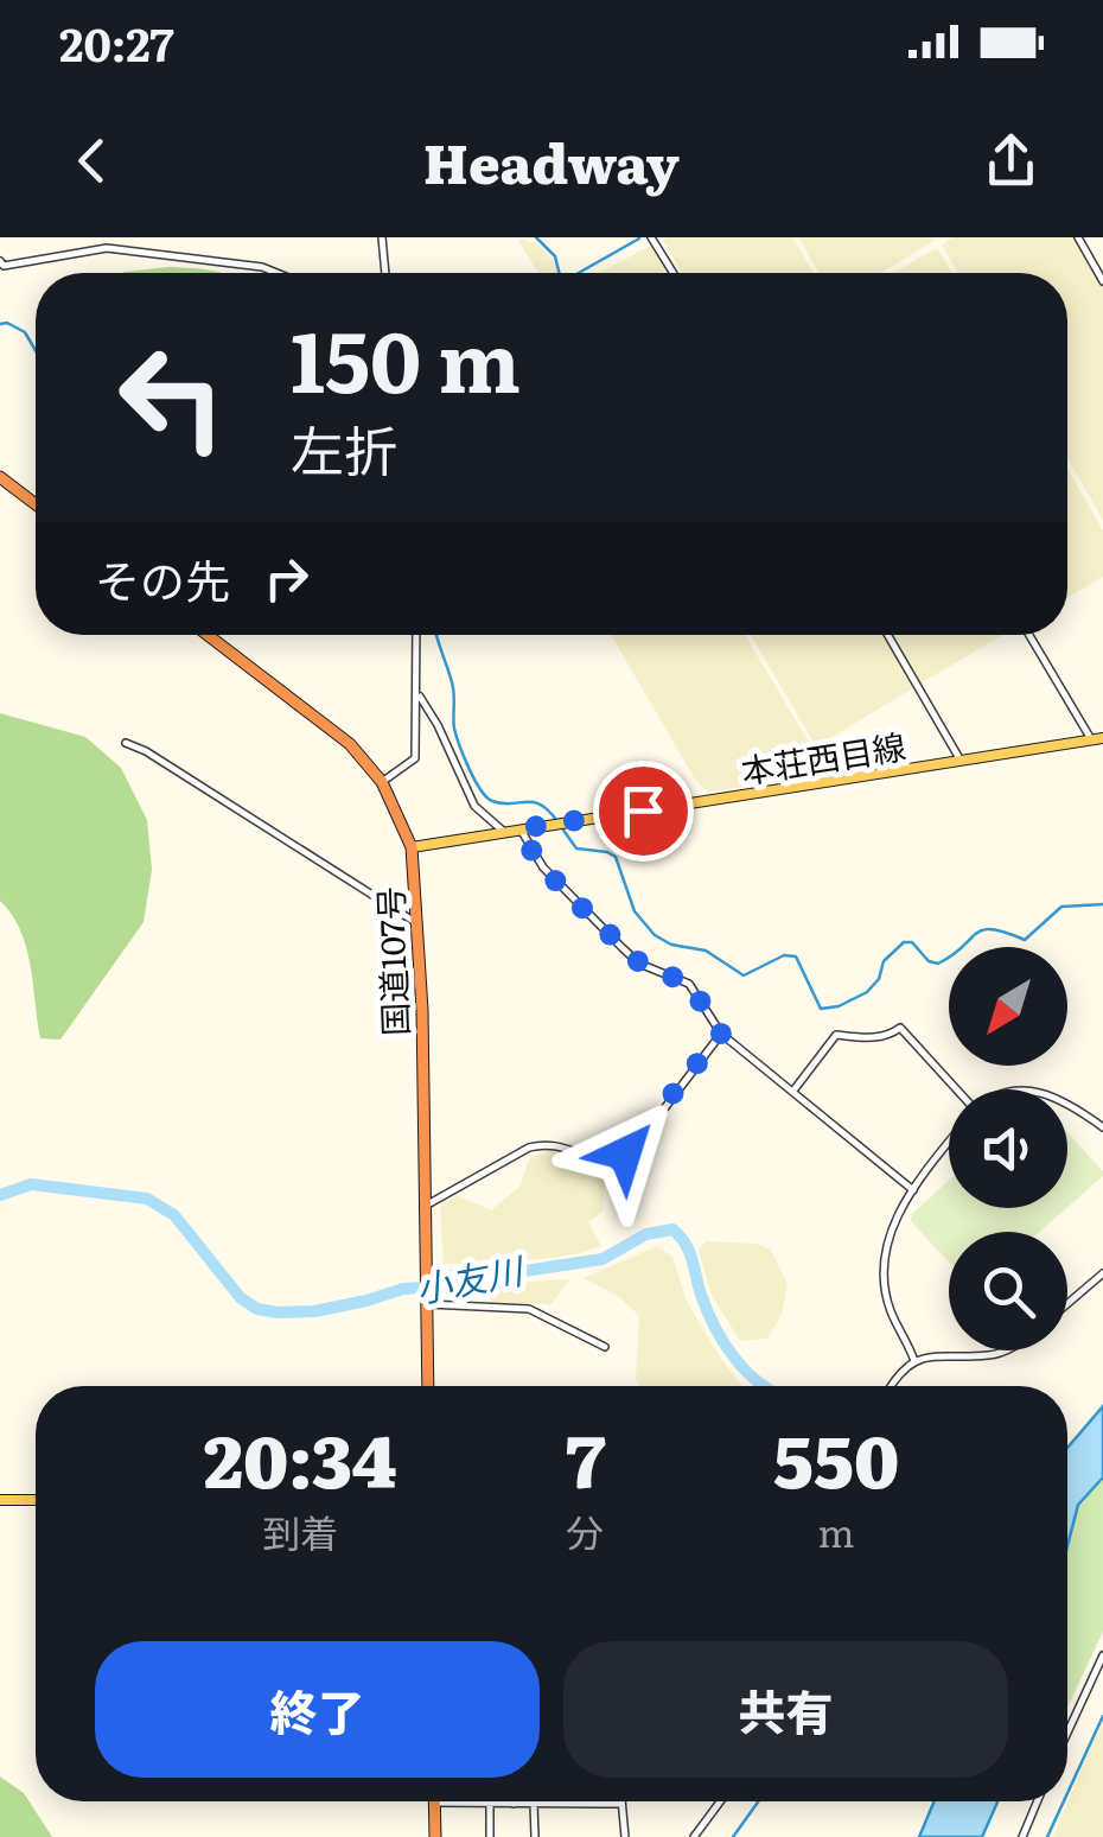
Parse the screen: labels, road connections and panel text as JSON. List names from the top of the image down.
{
  "streets": {
    "highway": ["国道107号"],
    "main road": ["本荘西目線"]
  },
  "crossings": [
    ["本荘西目線", "国道107号"]
  ],
  "water": ["小友川"],
  "north": "bottom left",
  "page": {
    "status": "20:27",
    "header": "Headway",
    "turn": ["150 m", "左折"],
    "then": "その先",
    "eta": [
      "20:34",
      "到着",
      "7",
      "分",
      "550",
      "m"
    ],
    "buttons": ["終了", "共有"]
  }
}
